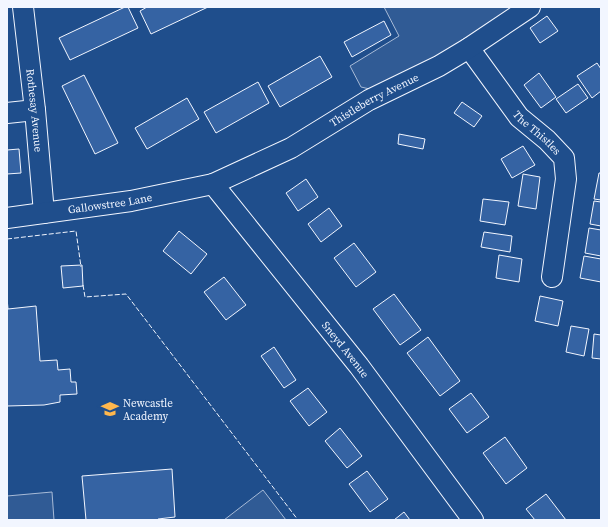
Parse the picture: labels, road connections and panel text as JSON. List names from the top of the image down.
{
  "streets": {
    "street": [
      "Thistleberry Avenue",
      "Rothesay Avenue",
      "The Thistles",
      "Gallowstree Lane",
      "Sneyd Avenue"
    ]
  },
  "crossings": [
    ["Thistleberry Avenue", "The Thistles"],
    ["Thistleberry Avenue", "Gallowstree Lane"],
    ["Thistleberry Avenue", "Sneyd Avenue"],
    ["Rothesay Avenue", "Gallowstree Lane"],
    ["Gallowstree Lane", "Sneyd Avenue"]
  ],
  "places": {
    "school or university": ["Newcastle Academy"]
  }
}
